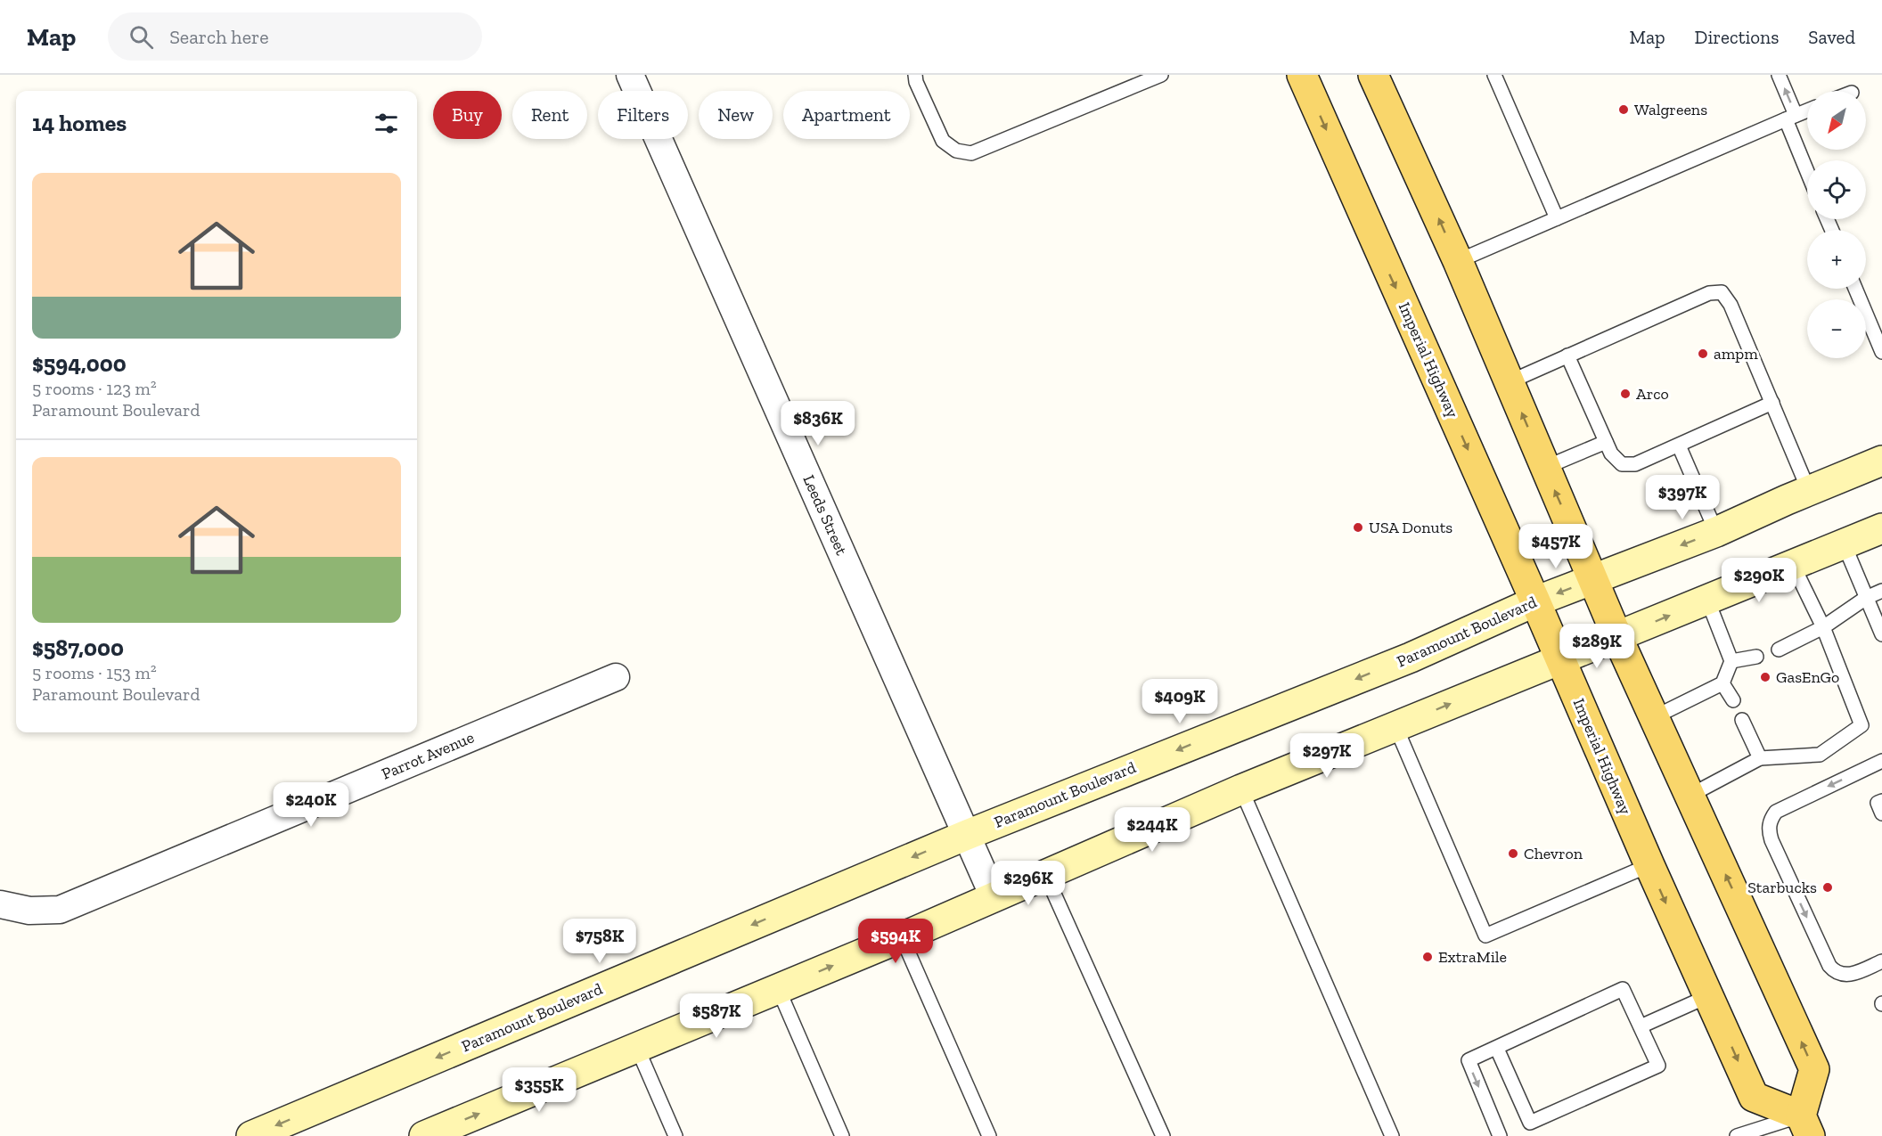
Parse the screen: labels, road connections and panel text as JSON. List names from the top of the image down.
{
  "streets": {
    "main road": ["Imperial Highway", "Paramount Boulevard"],
    "street": ["Leeds Street", "Parrot Avenue"]
  },
  "crossings": [
    ["Imperial Highway", "Paramount Boulevard"],
    ["Leeds Street", "Paramount Boulevard"]
  ],
  "places": [
    "Walgreens",
    "ampm",
    "Arco",
    "USA Donuts",
    "GasEnGo",
    "Chevron",
    "Starbucks",
    "ExtraMile"
  ],
  "north": "bottom left",
  "page": {
    "header": "Map",
    "search": "Search here",
    "nav": ["Map", "Directions", "Saved"],
    "map_buttons": ["+", "−"],
    "chip": [
      "Buy",
      "Rent",
      "Filters",
      "New",
      "Apartment"
    ],
    "heading": "14 homes",
    "list": [
      {
        "name": "$594,000",
        "note": "5 rooms · 123 m² · Paramount Boulevard"
      },
      {
        "name": "$587,000",
        "note": "5 rooms · 153 m² · Paramount Boulevard"
      }
    ],
    "price": [
      "$836K",
      "$397K",
      "$457K",
      "$290K",
      "$289K",
      "$409K",
      "$297K",
      "$240K",
      "$244K",
      "$296K",
      "$758K",
      "$594K",
      "$587K",
      "$355K"
    ]
  }
}
